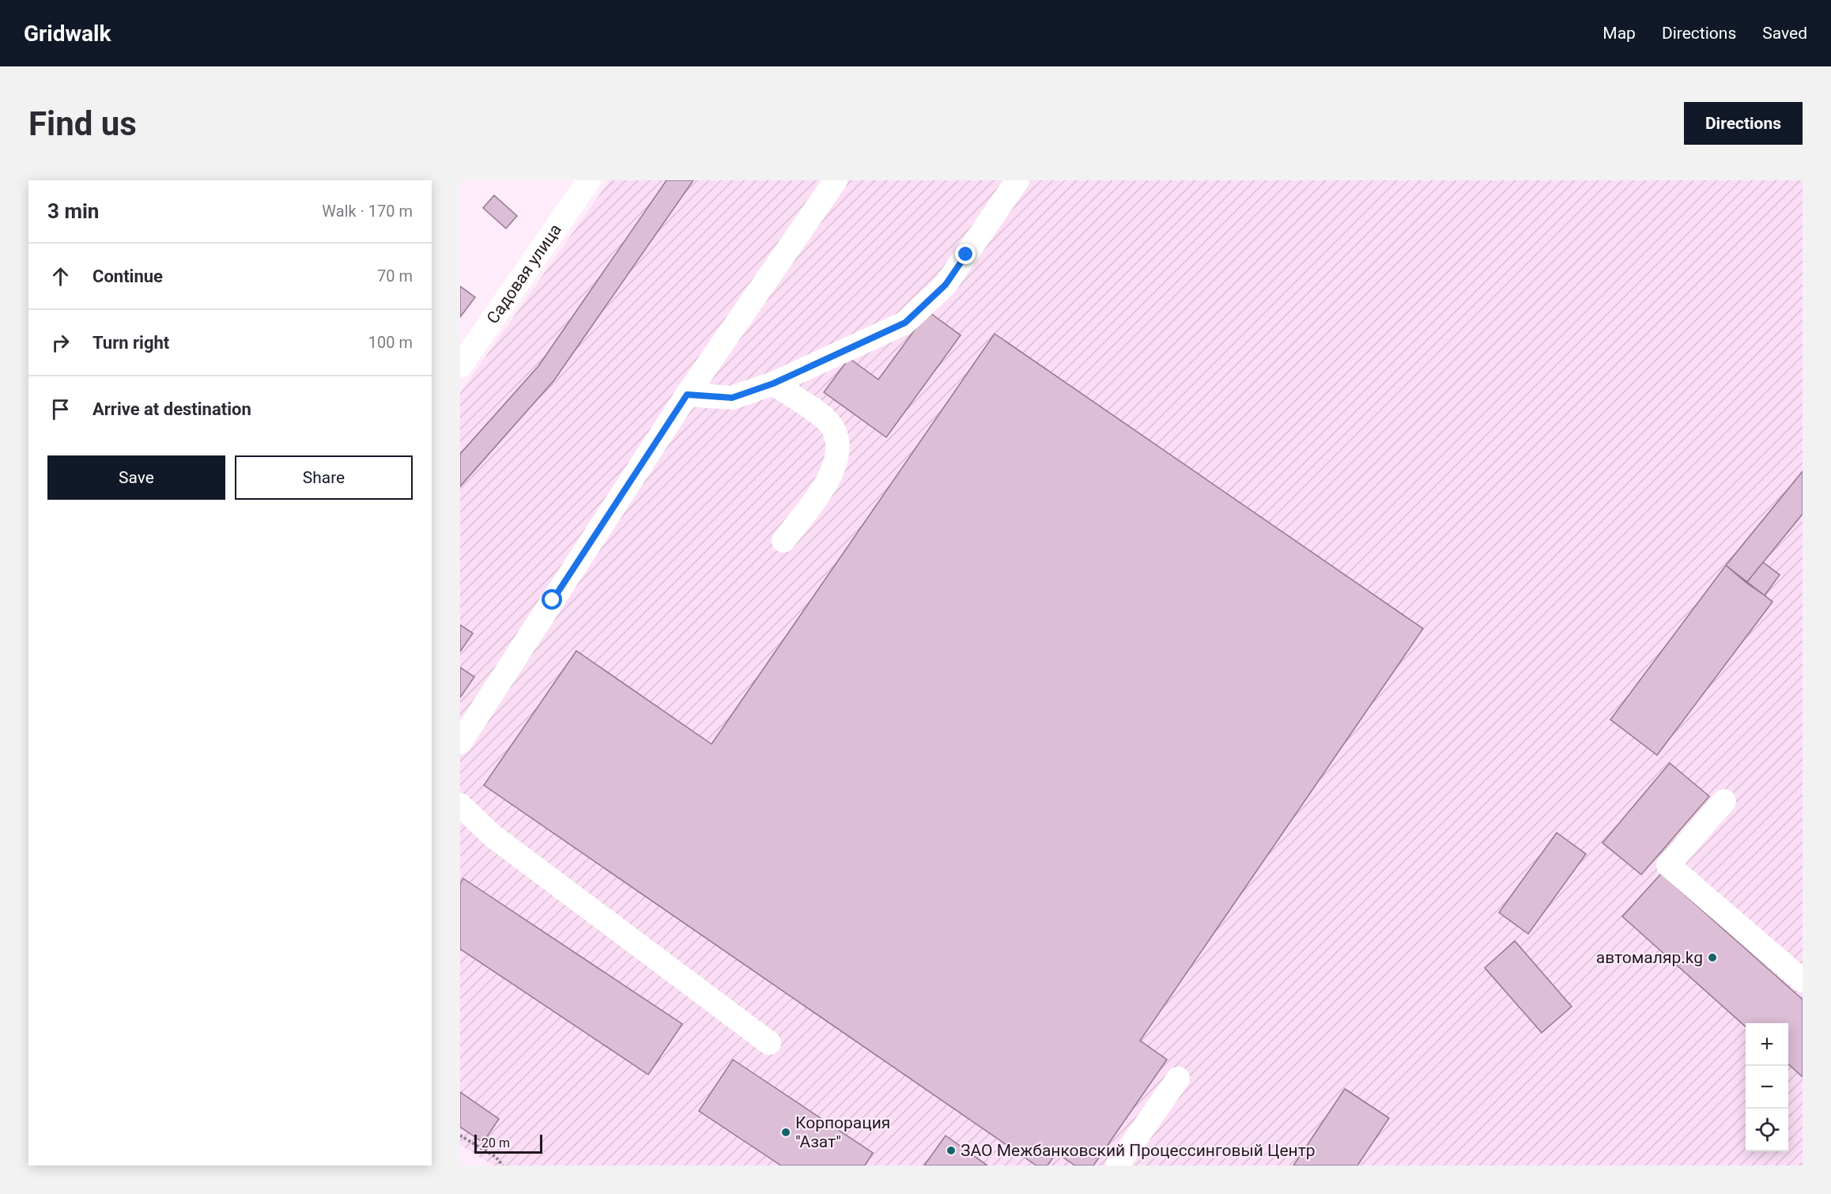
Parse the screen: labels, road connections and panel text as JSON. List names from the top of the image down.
{
  "streets": {
    "street": ["Садовая улица"]
  },
  "places": ["автомаляр.kg", "Корпорация \"Азат\"", "ЗАО Межбанковский Процессинговый Центр"],
  "scale_bar": "20 m",
  "page": {
    "header": "Gridwalk",
    "nav": ["Map", "Directions", "Saved"],
    "buttons": [
      "Directions",
      ["Save", "Share"]
    ],
    "title": "Find us",
    "heading": ["3 min", "Walk · 170 m"],
    "list": [
      ["Continue", "70 m"],
      ["Turn right", "100 m"],
      "Arrive at destination"
    ],
    "map_buttons": ["+", "−"],
    "scale": "20 m"
  }
}
